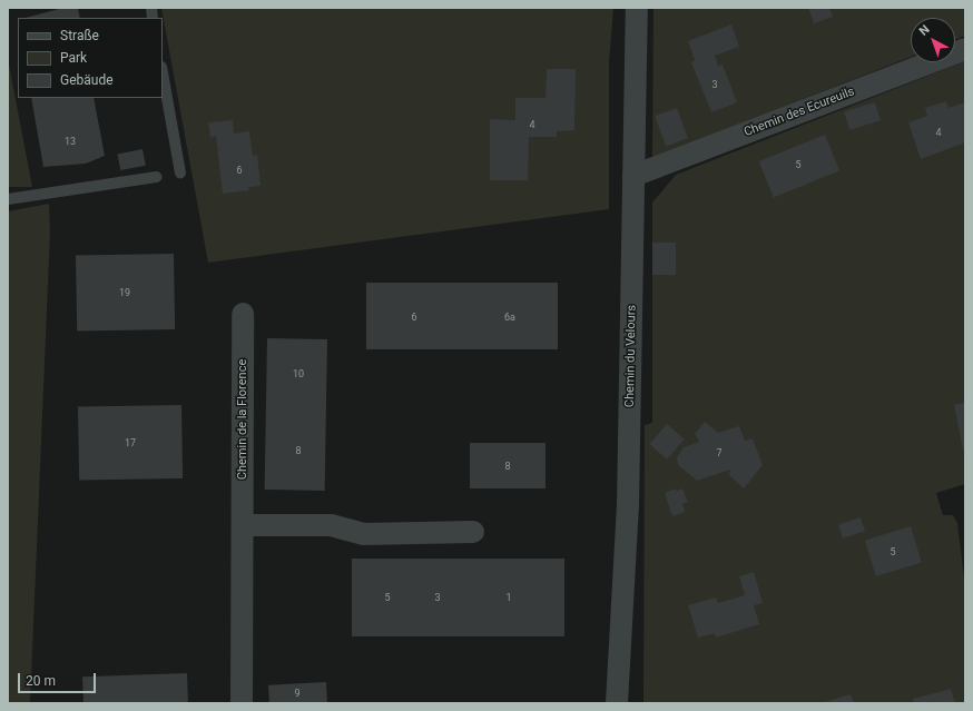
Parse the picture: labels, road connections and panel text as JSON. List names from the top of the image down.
{
  "streets": {
    "street": ["Chemin des Ecureuils", "Chemin du Velours", "Chemin de la Florence"]
  },
  "crossings": [
    ["Chemin des Ecureuils", "Chemin du Velours"]
  ],
  "house_numbers": [
    "3",
    "4",
    "4",
    "13",
    "5",
    "6",
    "19",
    "6",
    "6a",
    "10",
    "17",
    "8",
    "7",
    "8",
    "5",
    "5",
    "3",
    "1",
    "9"
  ],
  "legend": ["Straße", "Park", "Gebäude"],
  "scale_bar": "20 m",
  "north": "top left"
}
